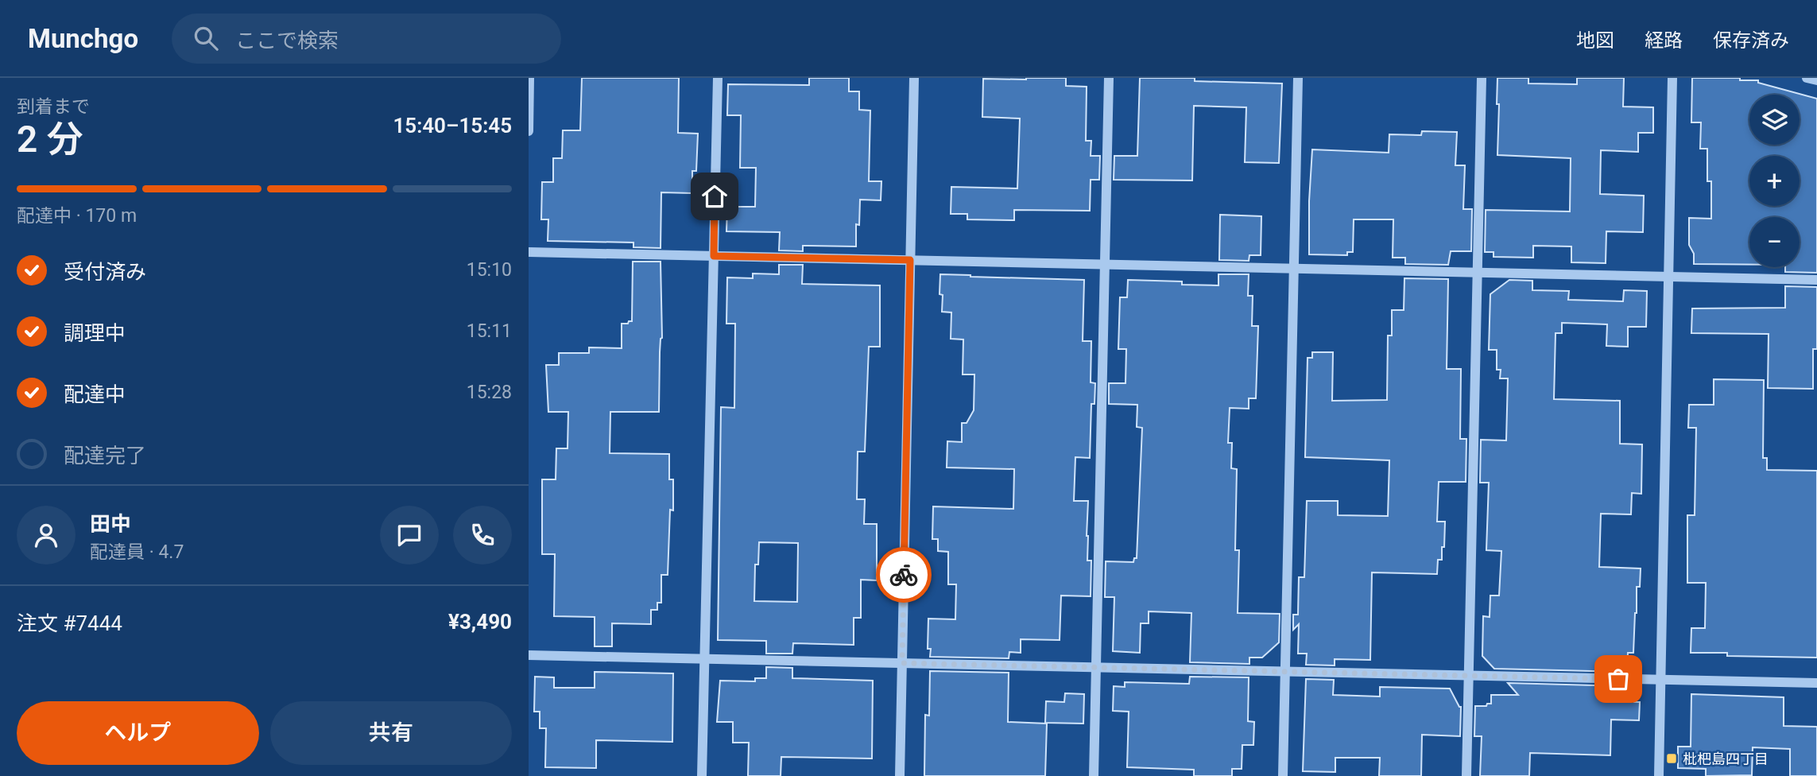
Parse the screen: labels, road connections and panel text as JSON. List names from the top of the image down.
{
  "places": {
    "transit": ["枇杷島四丁目"]
  },
  "page": {
    "header": "Munchgo",
    "search": "ここで検索",
    "nav": ["地図", "経路", "保存済み"],
    "heading": ["2 分", "到着まで", "15:40–15:45"],
    "panel": [
      "田中",
      "配達員 · 4.7",
      "注文 #7444",
      "¥3,490"
    ],
    "map_buttons": ["+", "−"],
    "bar": "配達中 · 170 m",
    "list": [
      ["受付済み", "15:10"],
      ["調理中", "15:11"],
      ["配達中", "15:28"],
      "配達完了"
    ],
    "buttons": ["ヘルプ", "共有"]
  }
}
